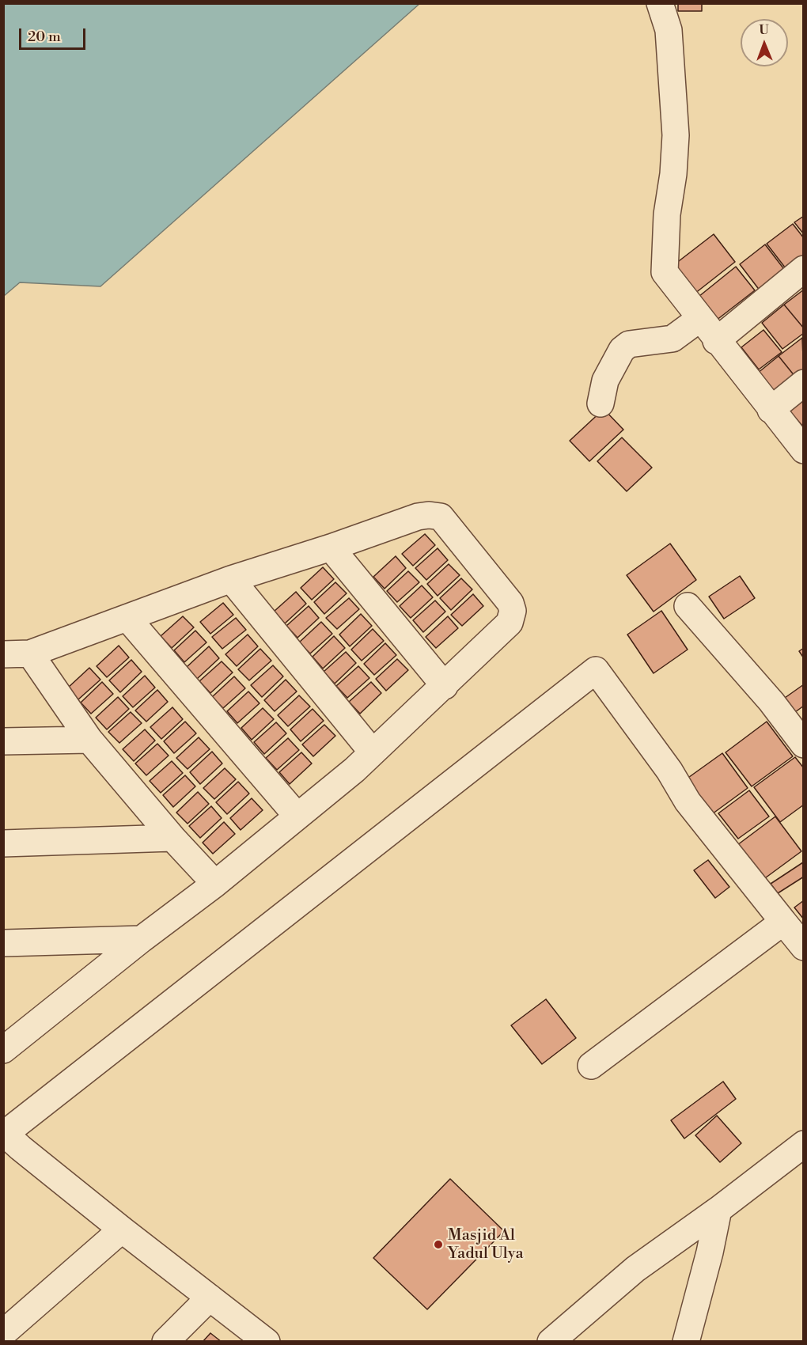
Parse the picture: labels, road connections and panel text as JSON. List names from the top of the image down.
{
  "places": ["Masjid Al Yadul Ulya"],
  "scale_bar": "20 m",
  "north": "top"
}
